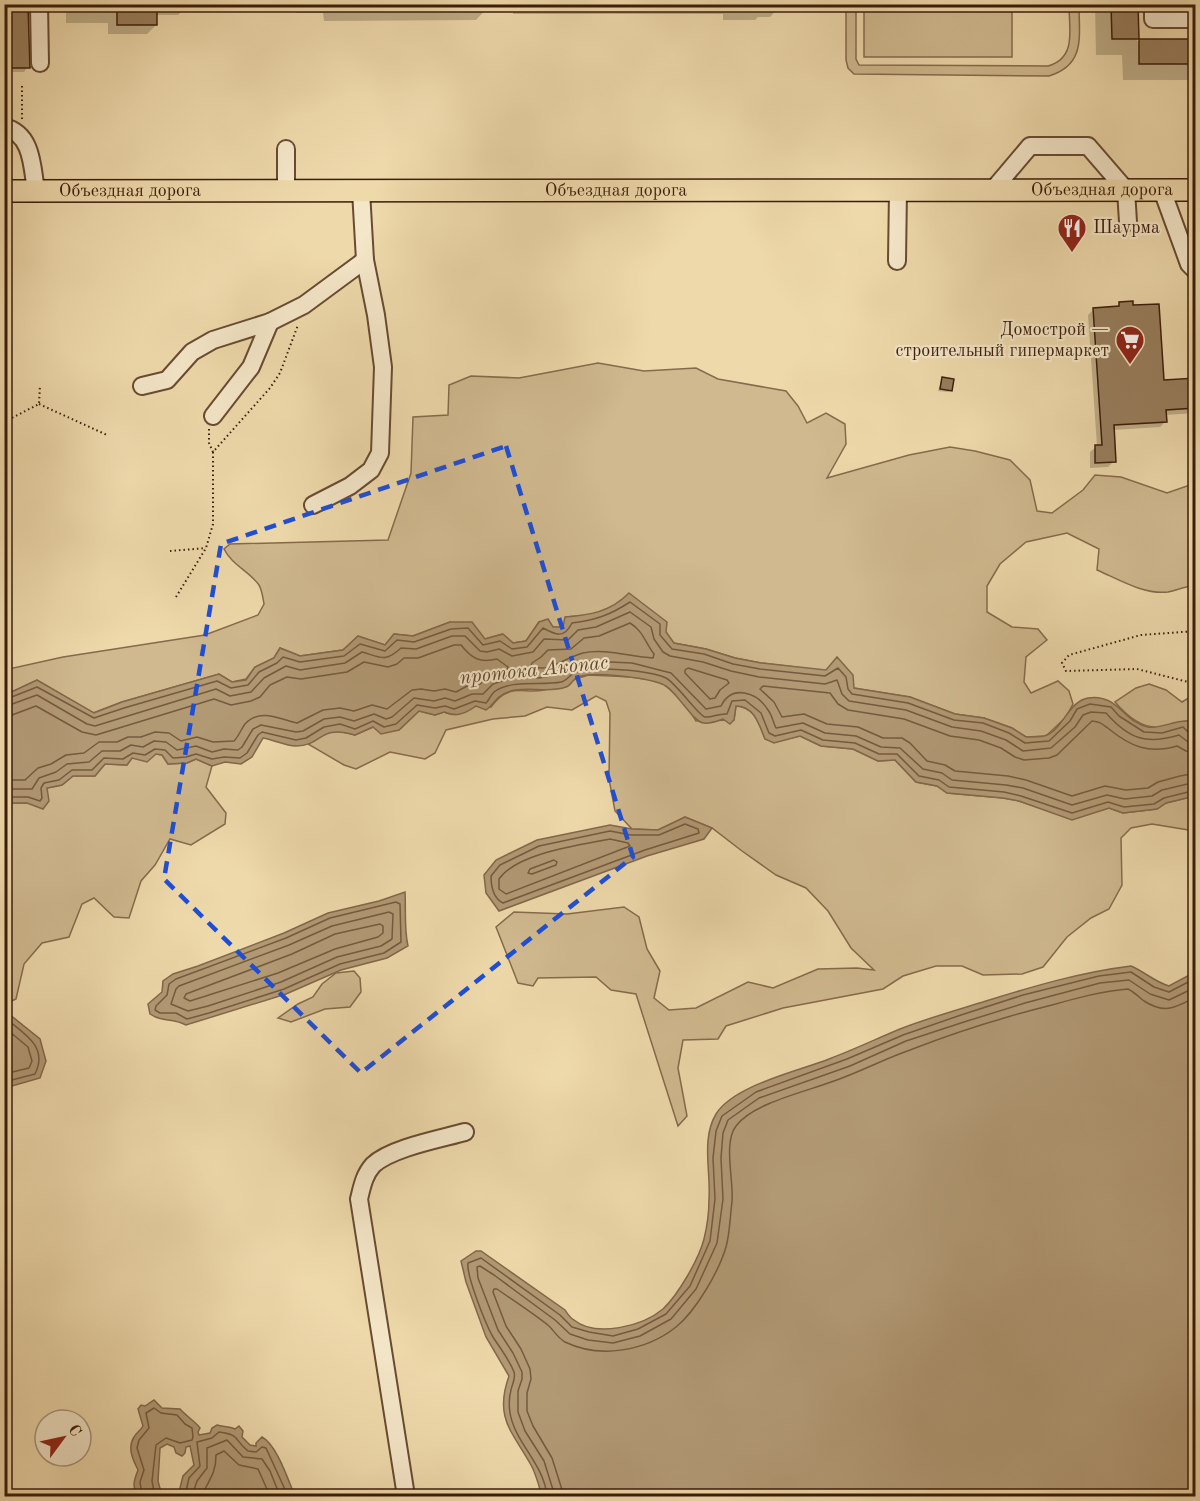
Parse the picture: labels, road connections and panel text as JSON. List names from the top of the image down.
{
  "streets": {
    "main road": ["Объездная дорога"]
  },
  "water": ["протока Акопас"],
  "places": {
    "restaurant": ["Шаурма"],
    "supermarket": ["Домострой — строительный гипермаркет"]
  },
  "north": "top right"
}
